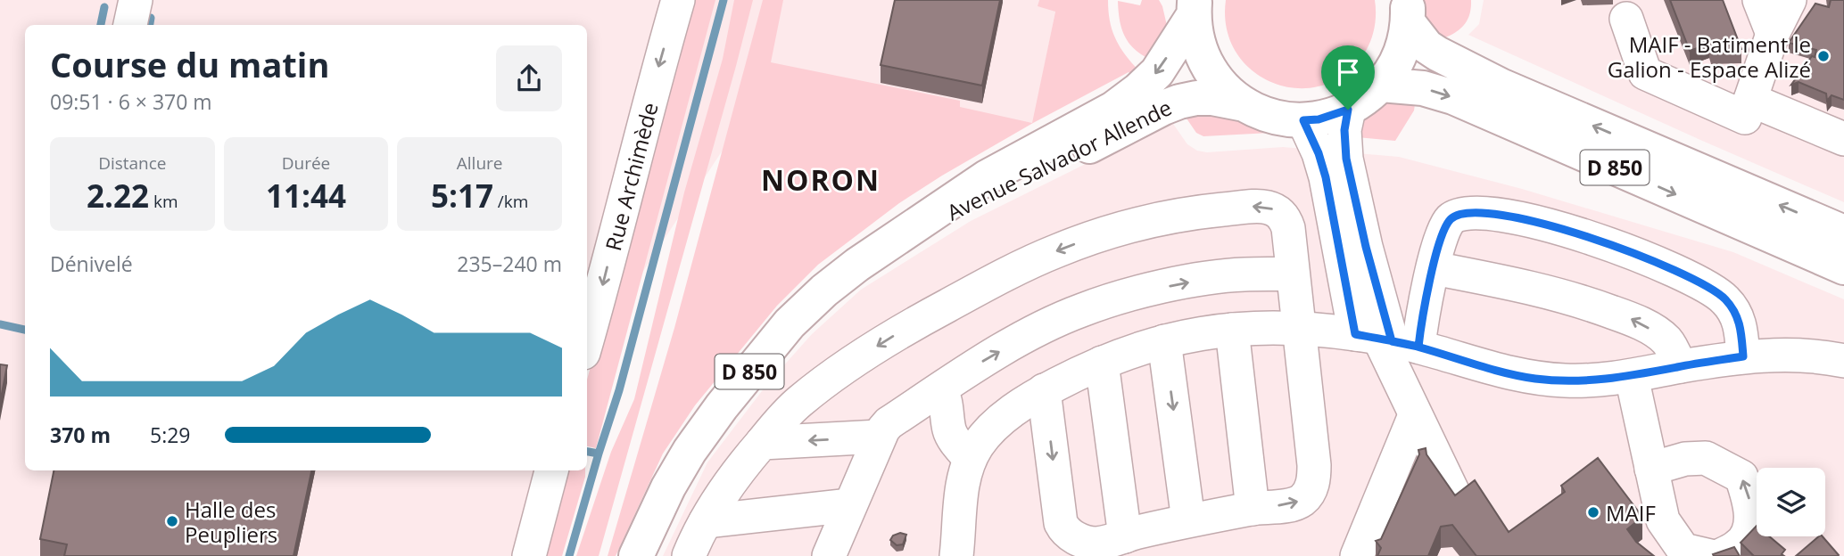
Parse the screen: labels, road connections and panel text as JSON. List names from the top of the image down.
{
  "streets": {
    "main road": ["Avenue Salvador Allende", "D 850"],
    "street": ["Rue Archimède"]
  },
  "one_way": ["Rue Archimède"],
  "districts": ["NORON"],
  "places": ["MAIF - Batiment le Galion - Espace Alizé", "MAIF", "Halle des Peupliers"],
  "page": {
    "heading": ["Course du matin", "09:51 · 6 × 370 m"],
    "stats": [
      ["Distance", "2.22 km"],
      ["Durée", "11:44"],
      ["Allure", "5:17 /km"]
    ],
    "chart": ["Dénivelé", "235–240 m"],
    "list": [
      {
        "name": "370 m",
        "note": "5:29"
      }
    ]
  }
}
